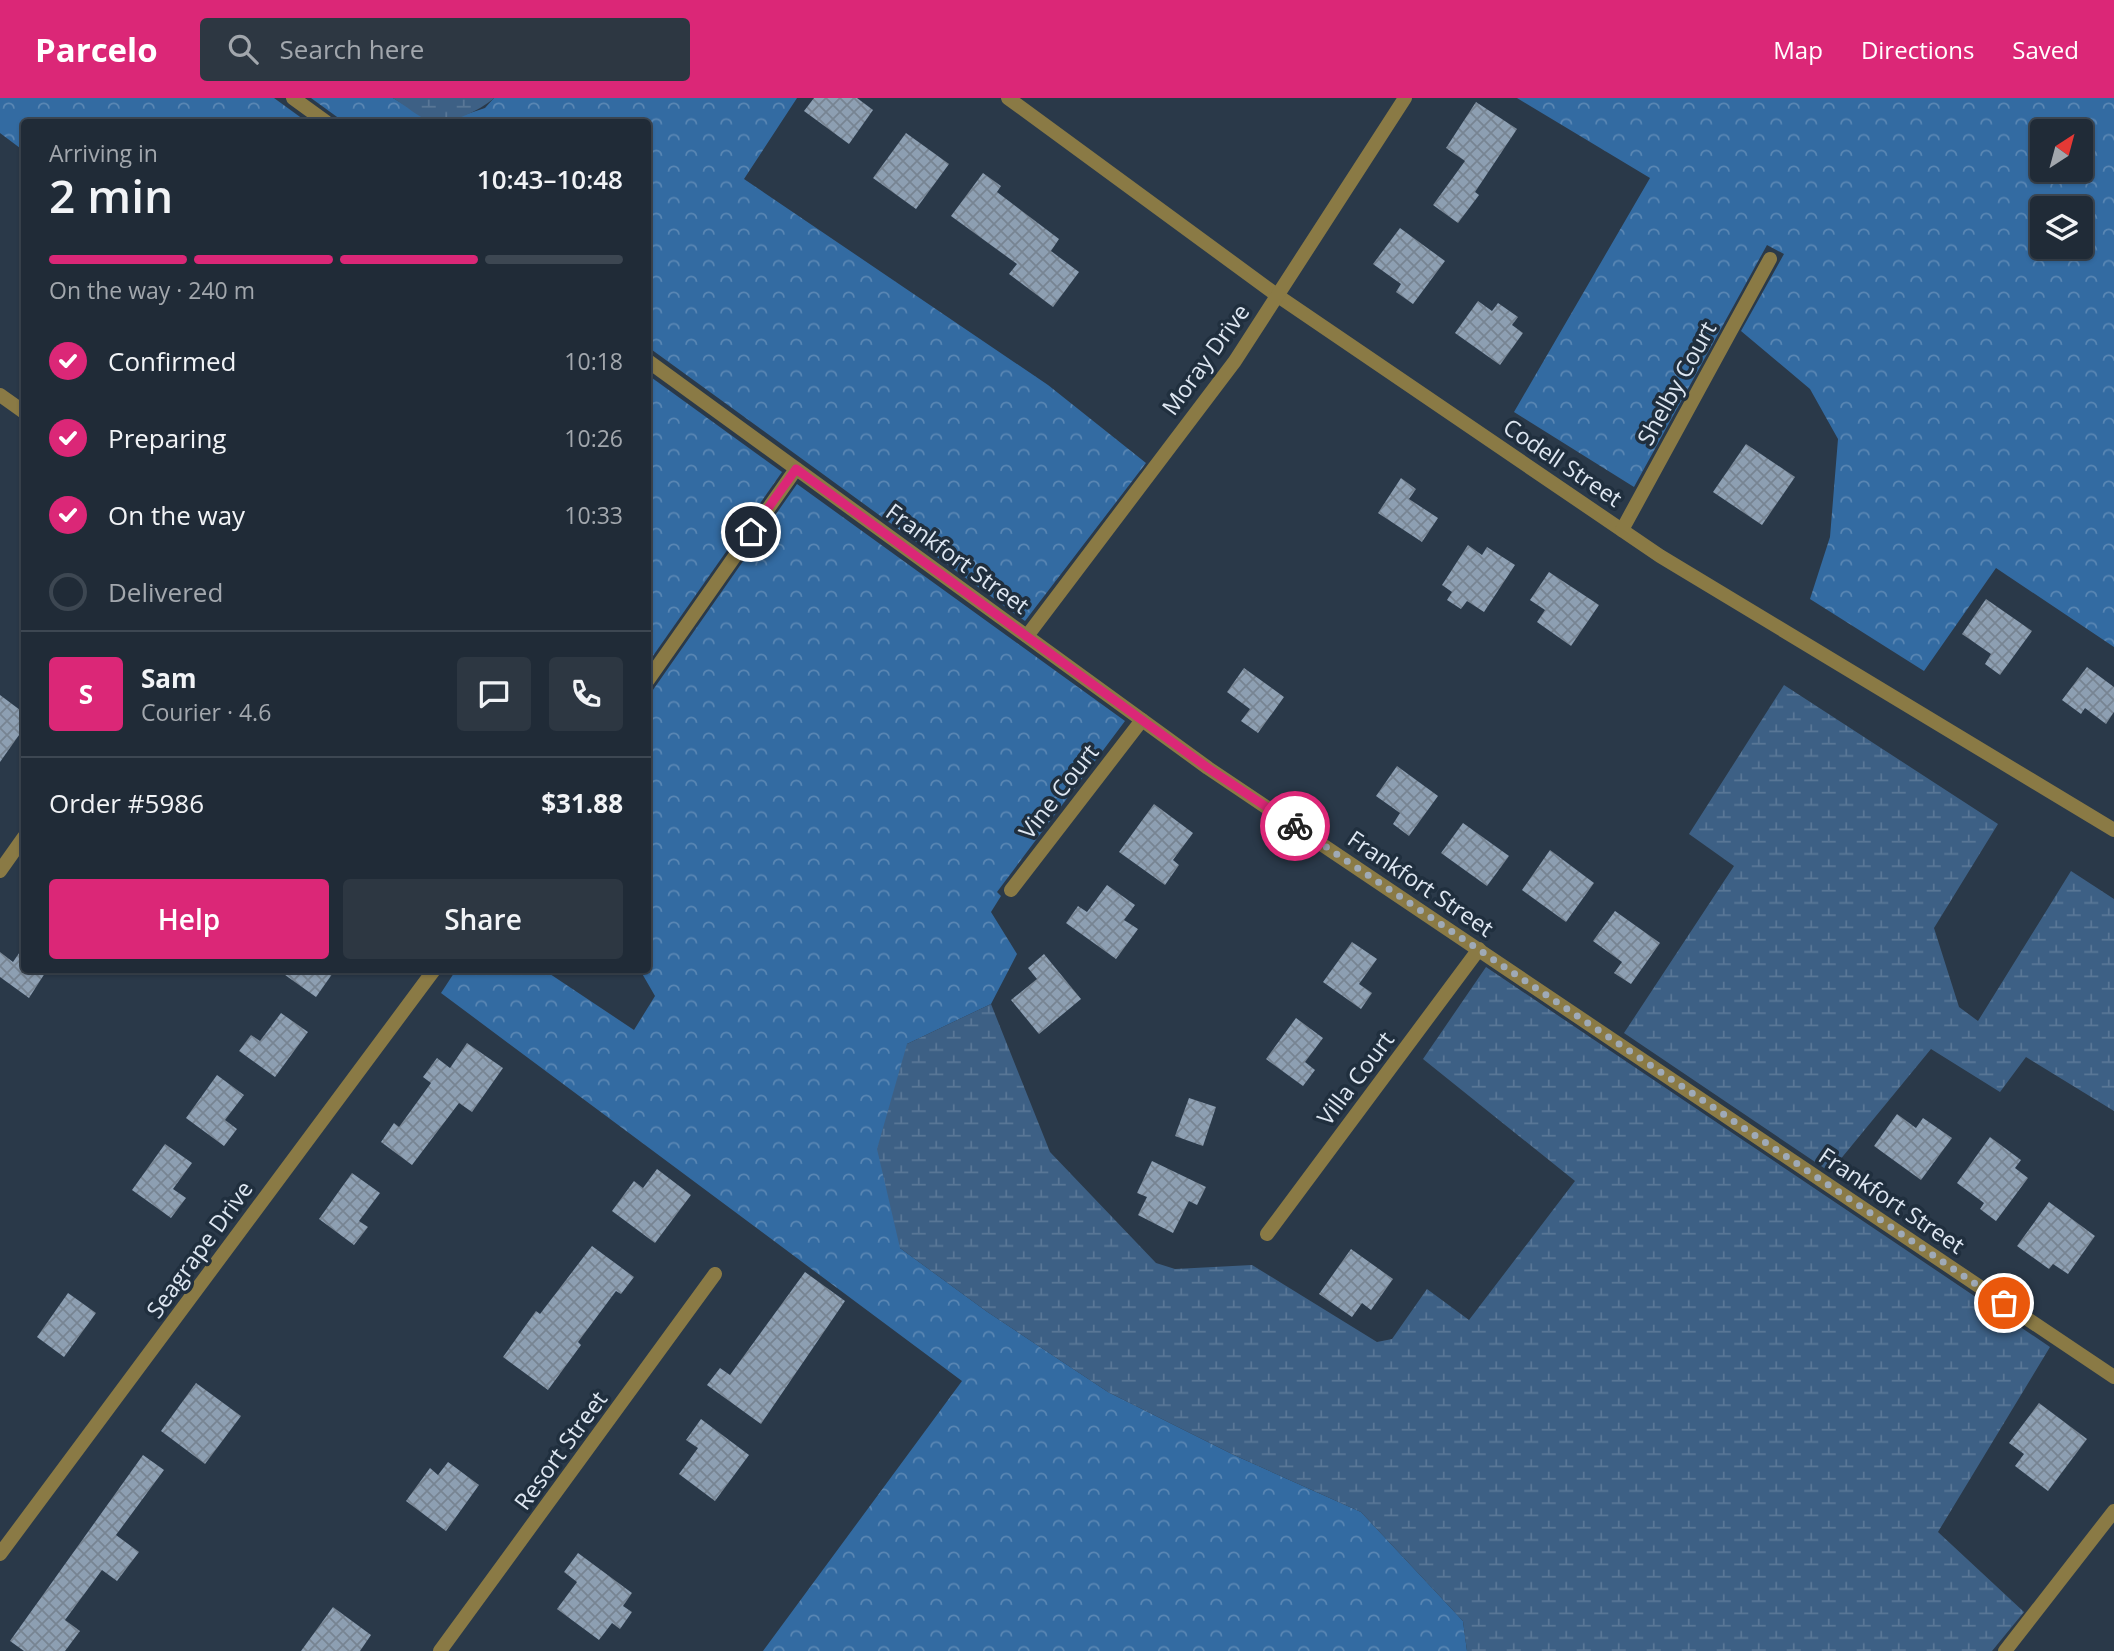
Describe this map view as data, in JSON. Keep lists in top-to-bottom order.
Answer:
{
  "streets": {
    "street": [
      "Moray Drive",
      "Shelby Court",
      "Codell Street",
      "Frankfort Street",
      "Vine Court",
      "Villa Court",
      "Seagrape Drive",
      "Resort Street"
    ]
  },
  "crossings": [
    ["Moray Drive", "Codell Street"],
    ["Moray Drive", "Frankfort Street"],
    ["Shelby Court", "Codell Street"],
    ["Frankfort Street", "Vine Court"],
    ["Frankfort Street", "Villa Court"]
  ],
  "north": "top right",
  "page": {
    "header": "Parcelo",
    "search": "Search here",
    "nav": ["Map", "Directions", "Saved"],
    "heading": ["2 min", "Arriving in", "10:43–10:48"],
    "panel": [
      "Sam",
      "Courier · 4.6",
      "Order #5986",
      "$31.88"
    ],
    "bar": "On the way · 240 m",
    "list": [
      ["Confirmed", "10:18"],
      ["Preparing", "10:26"],
      ["On the way", "10:33"],
      "Delivered"
    ],
    "round": "S",
    "buttons": ["Help", "Share"]
  }
}
